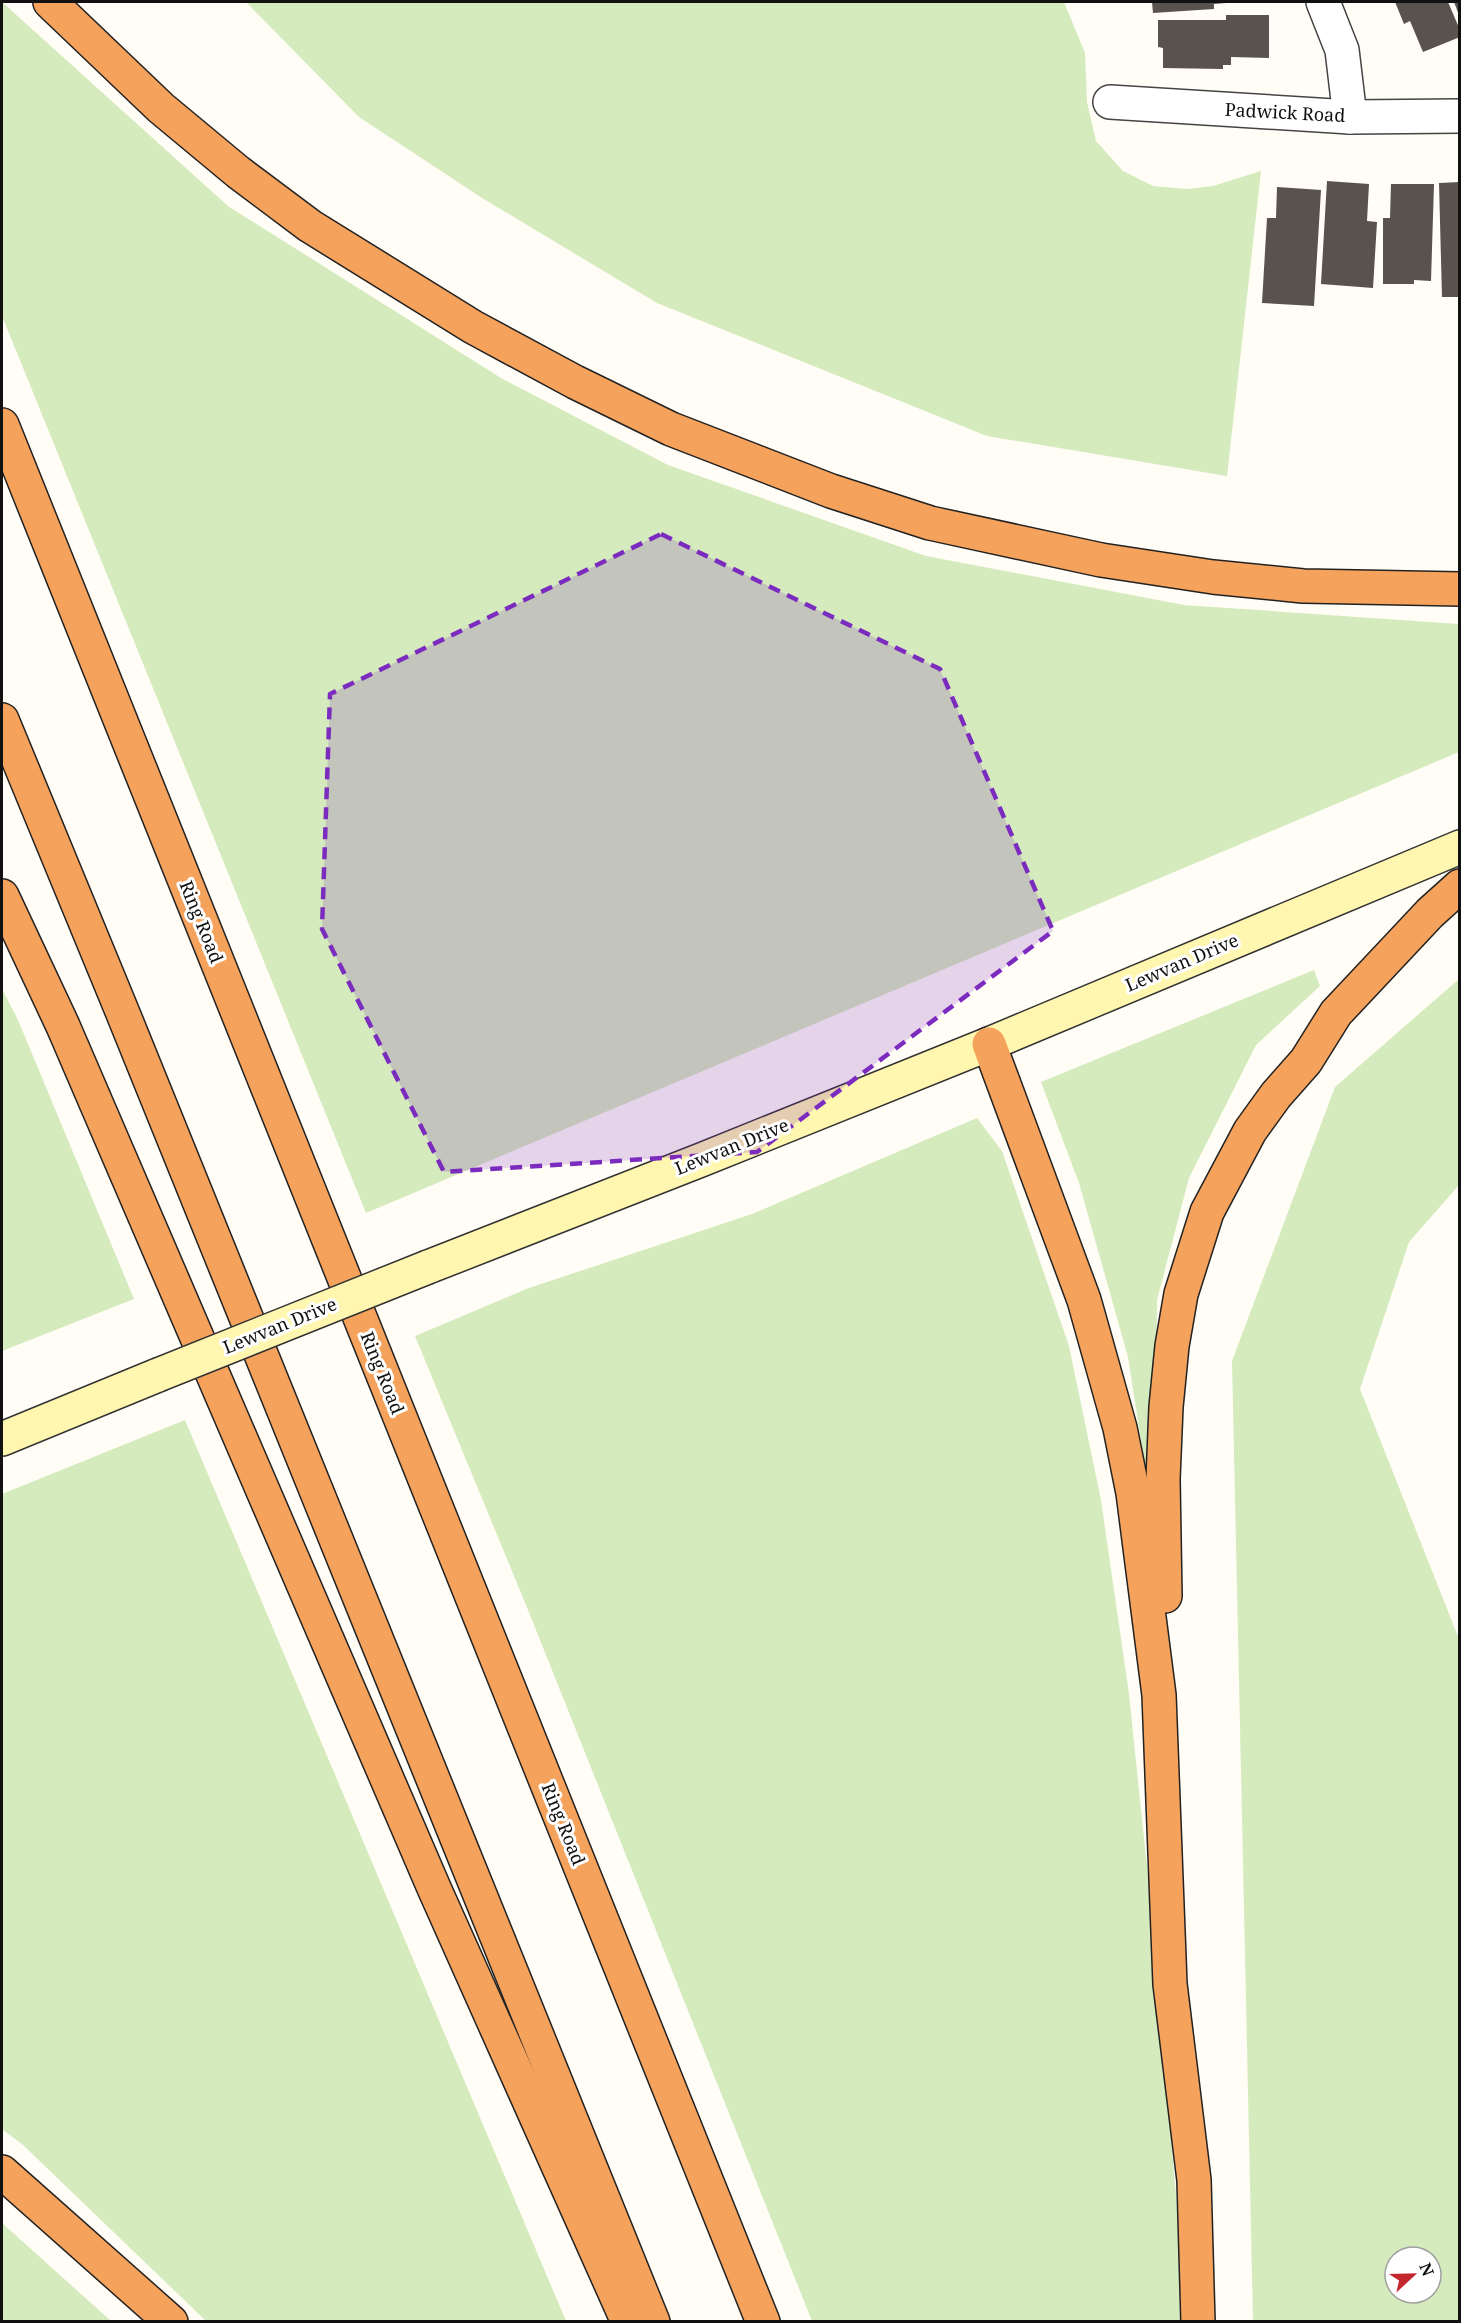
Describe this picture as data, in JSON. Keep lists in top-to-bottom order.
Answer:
{
  "streets": {
    "highway": ["Ring Road"],
    "main road": ["Lewvan Drive"],
    "street": ["Padwick Road"]
  },
  "north": "right"
}
